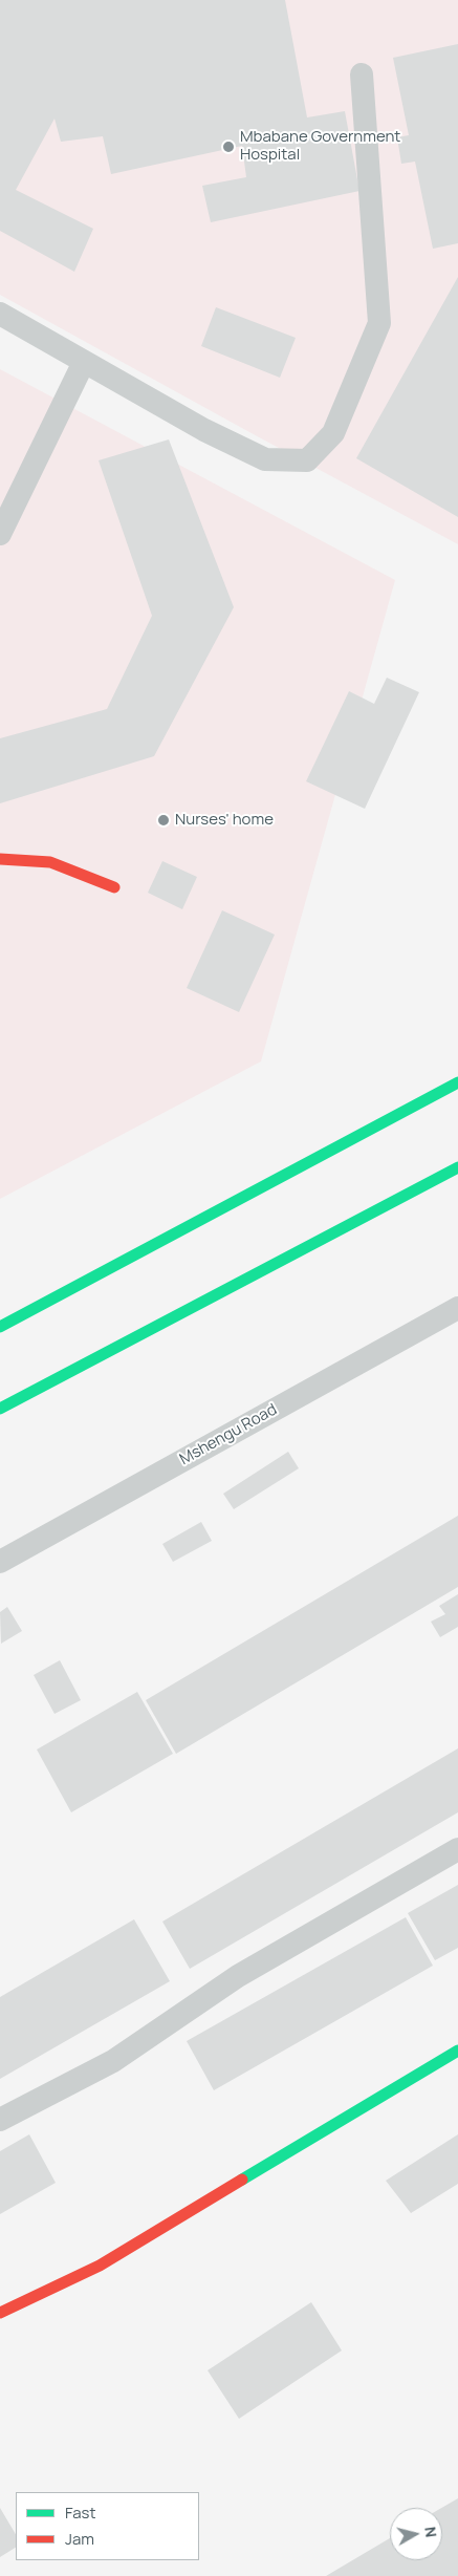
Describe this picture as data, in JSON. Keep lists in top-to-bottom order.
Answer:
{
  "streets": {
    "lane": ["Mshengu Road"]
  },
  "places": ["Mbabane Government Hospital", "Nurses' home"],
  "legend": ["Fast", "Jam"],
  "north": "right"
}
